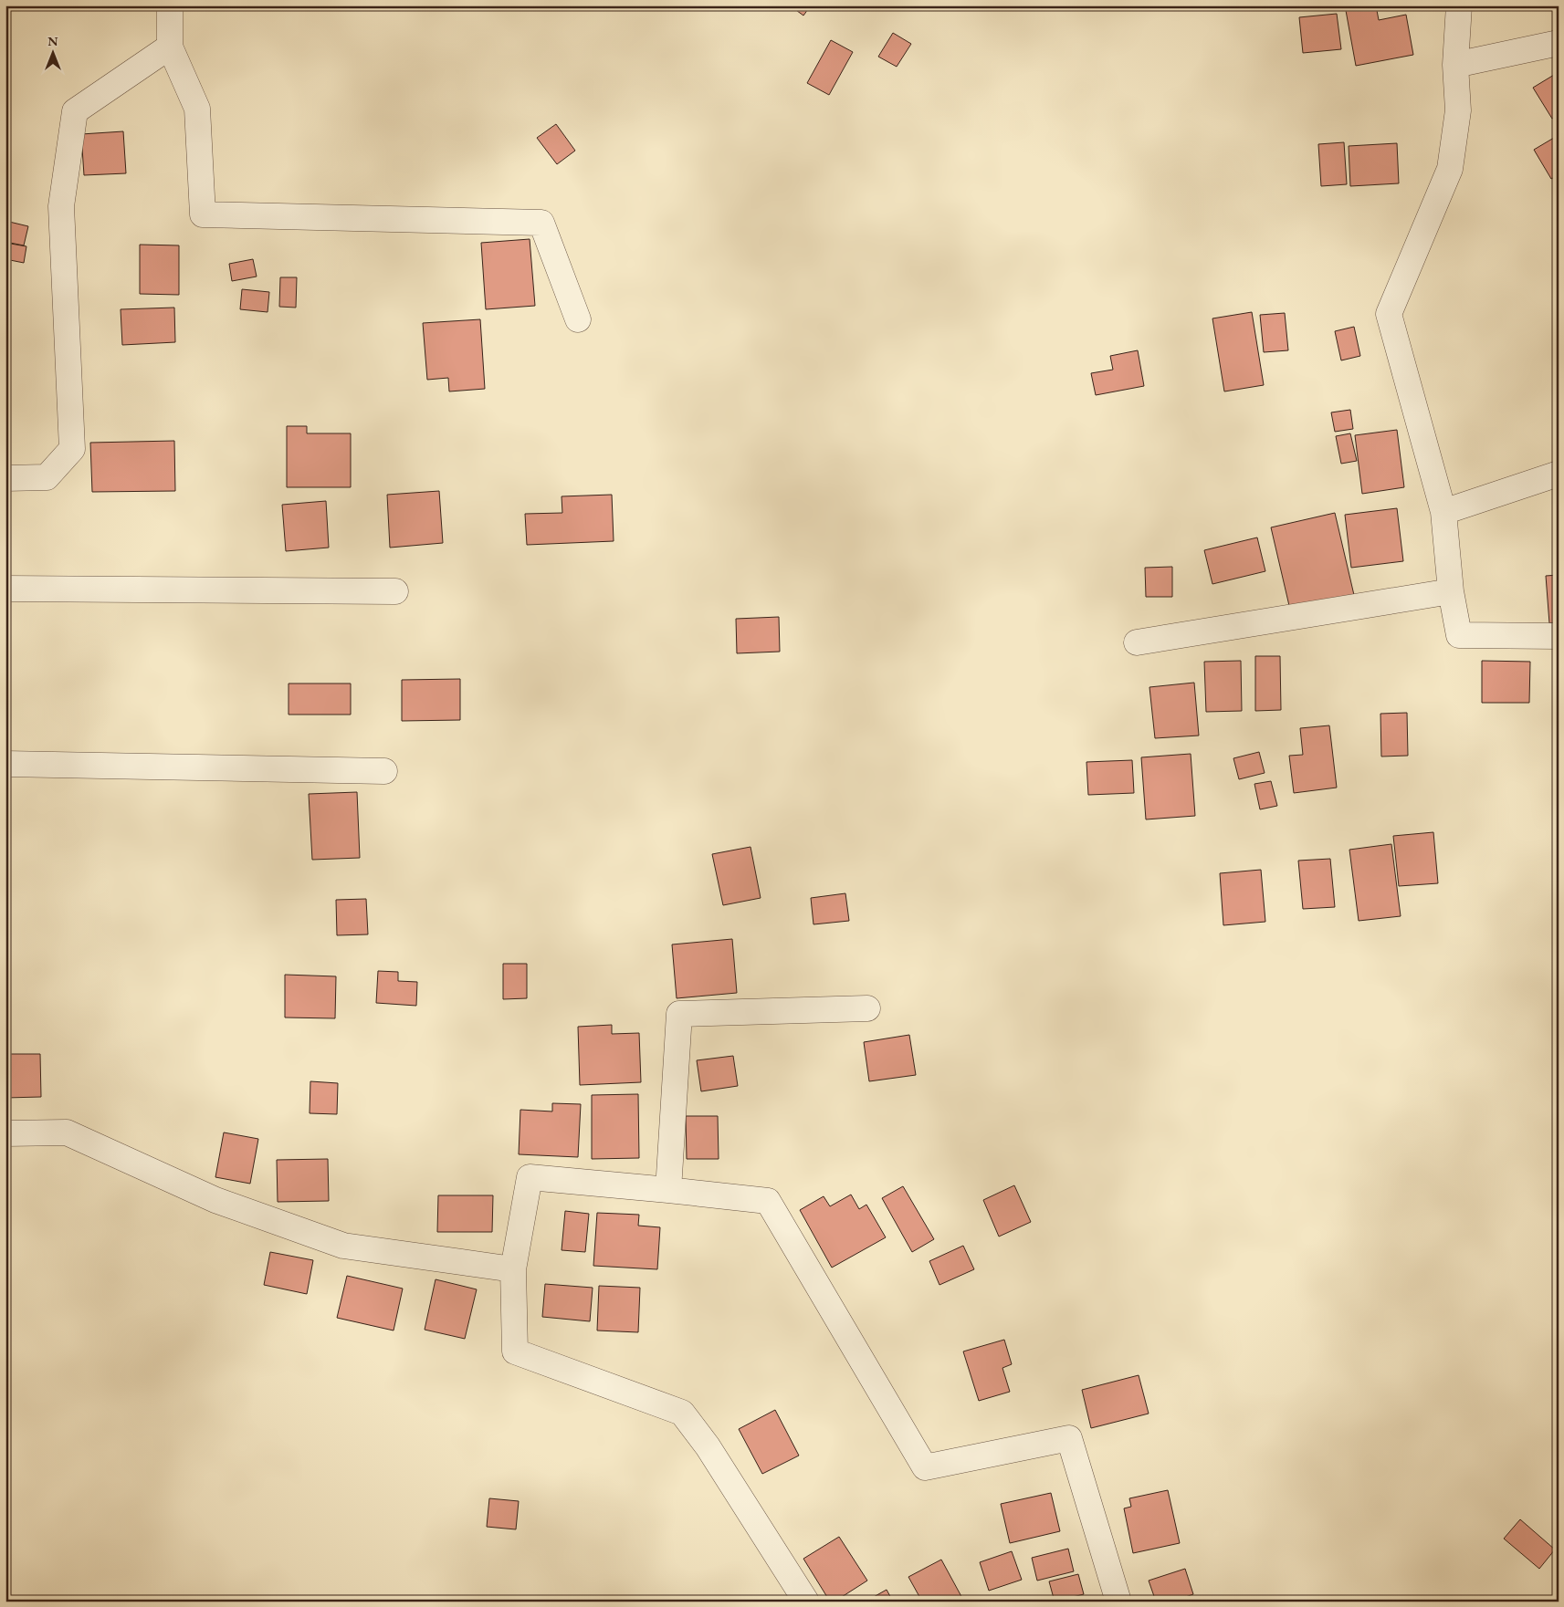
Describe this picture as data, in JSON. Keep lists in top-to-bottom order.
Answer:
{
  "north": "top"
}
